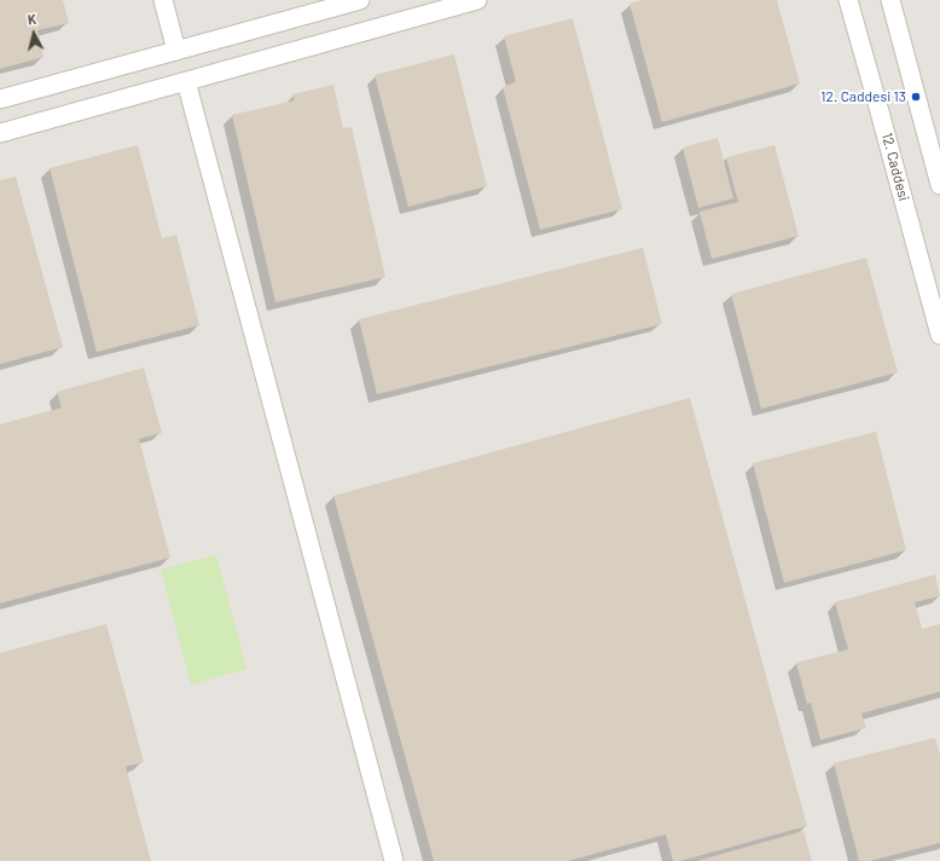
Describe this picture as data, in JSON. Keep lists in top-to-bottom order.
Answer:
{
  "streets": {
    "street": ["12. Caddesi"]
  },
  "places": ["12. Caddesi 13"],
  "north": "top"
}
